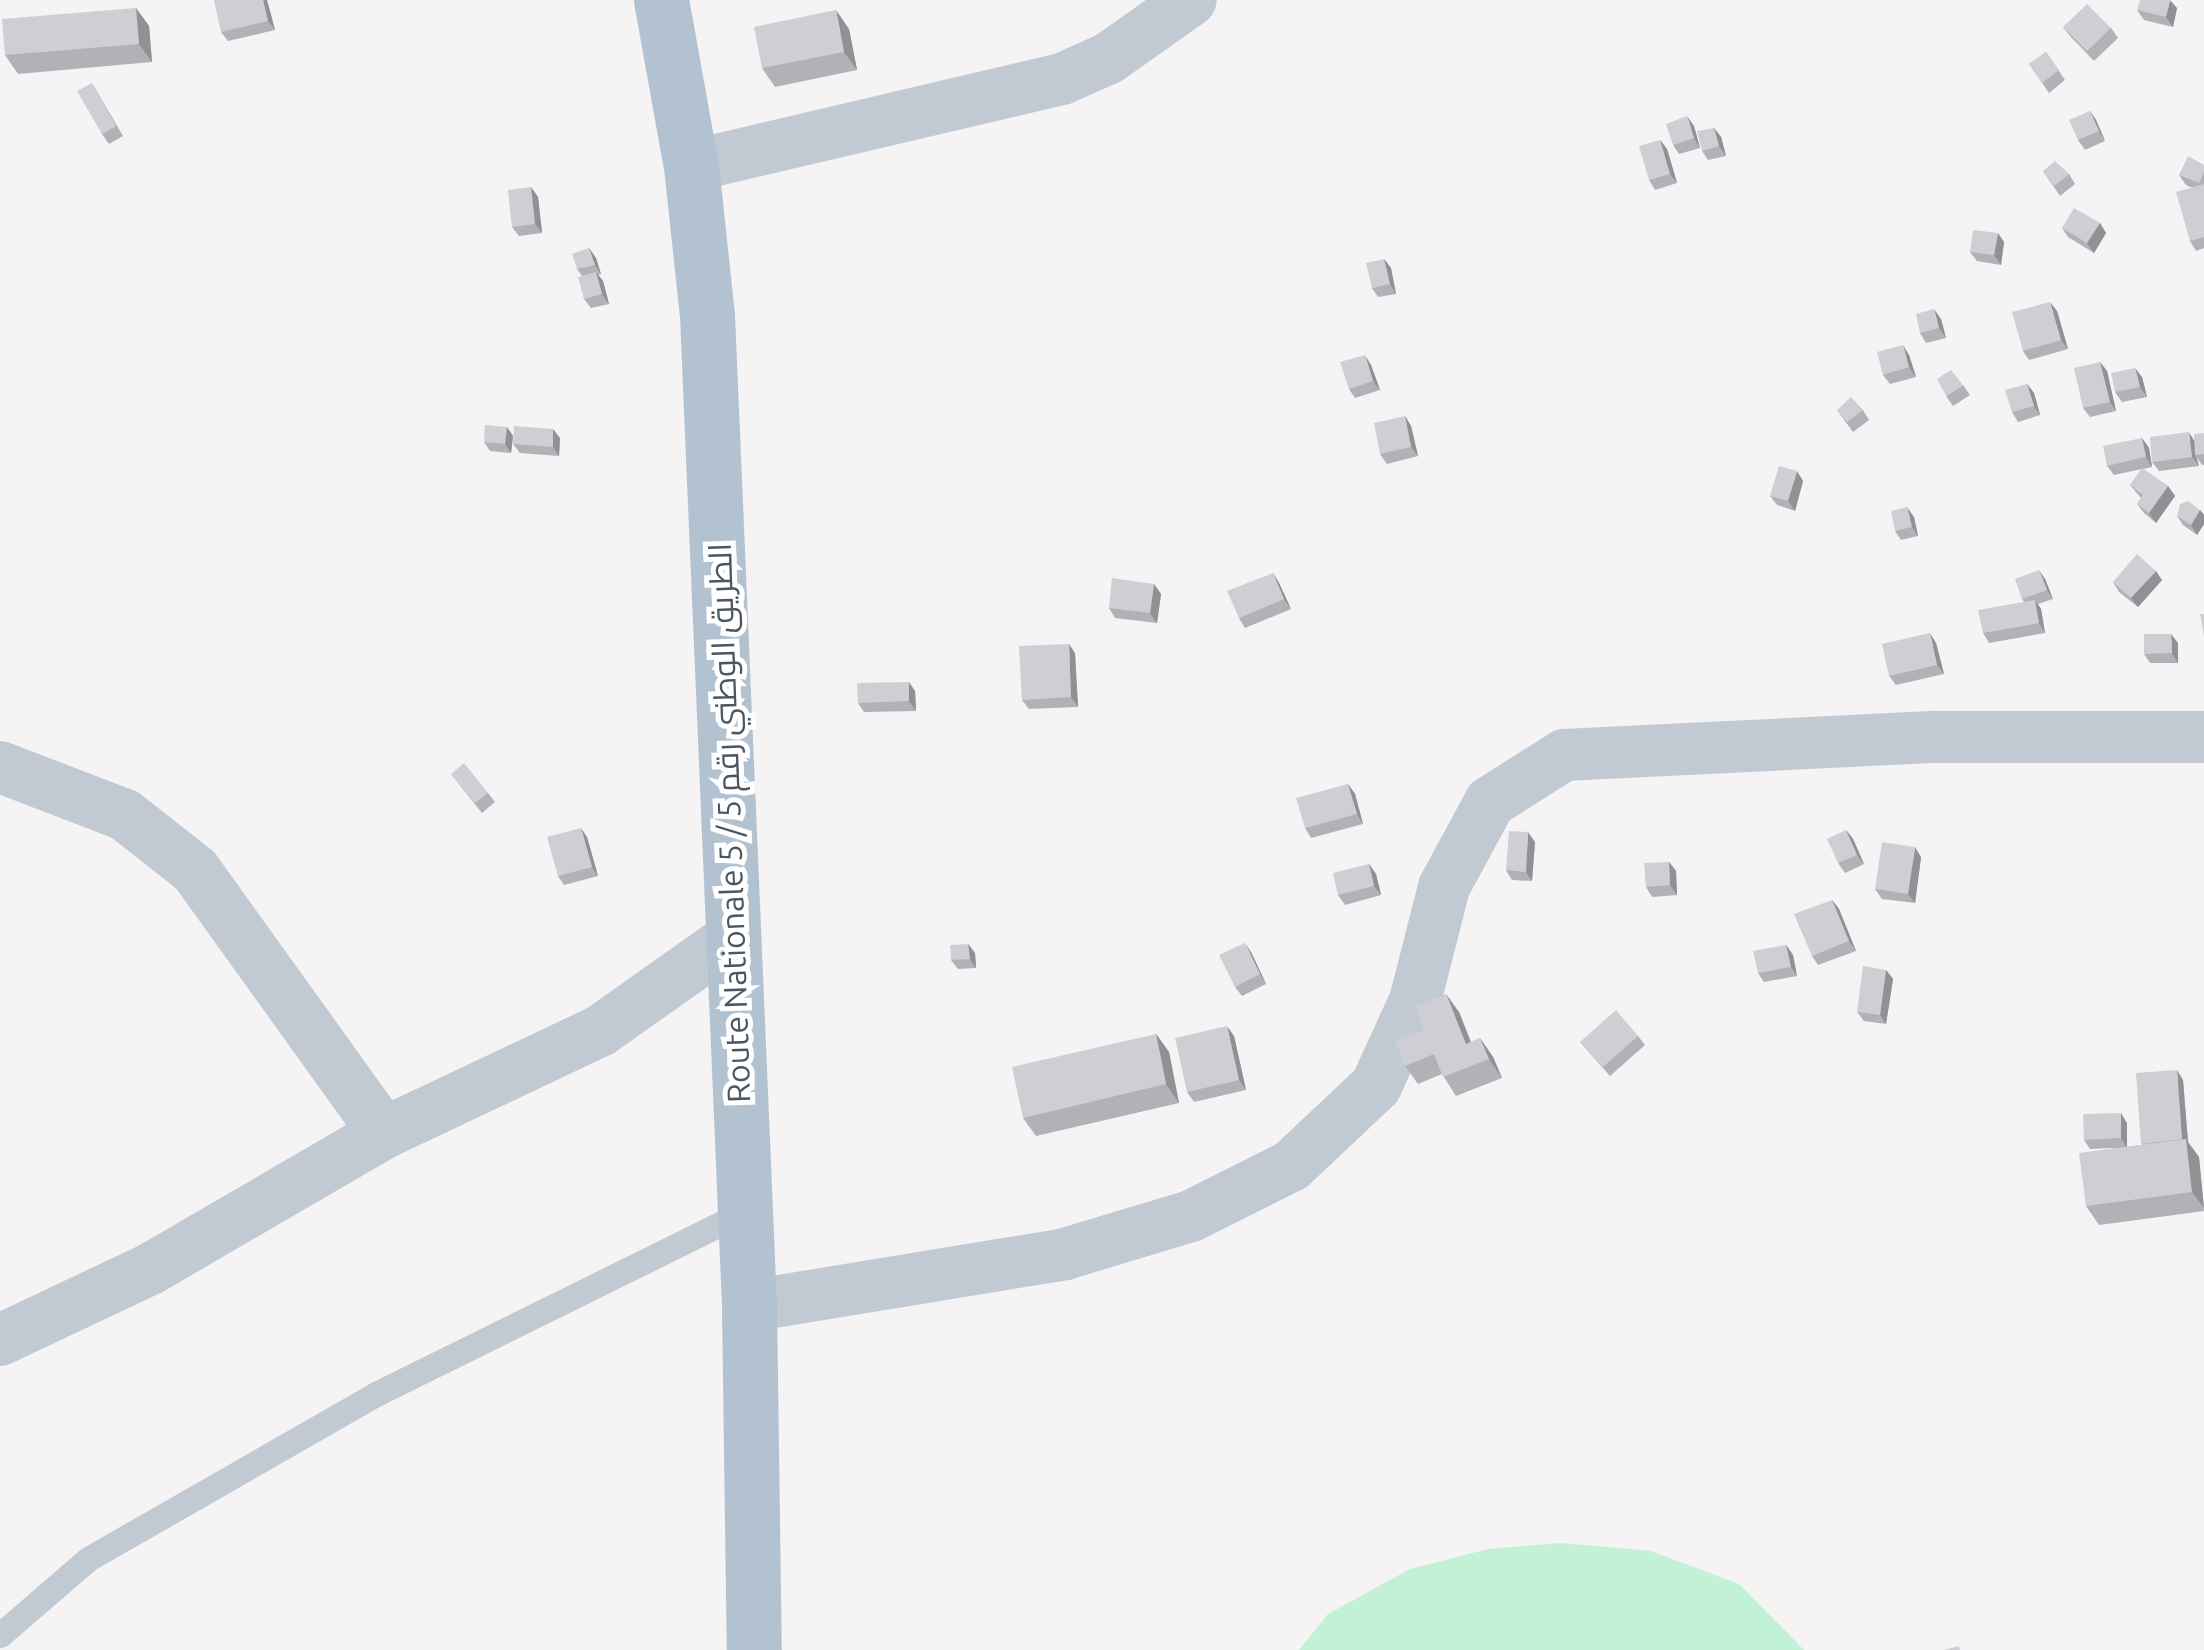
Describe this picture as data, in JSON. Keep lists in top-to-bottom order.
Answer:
{
  "streets": {
    "main road": ["Route Nationale 5 / الطريق الوطني رقم 5"]
  }
}
